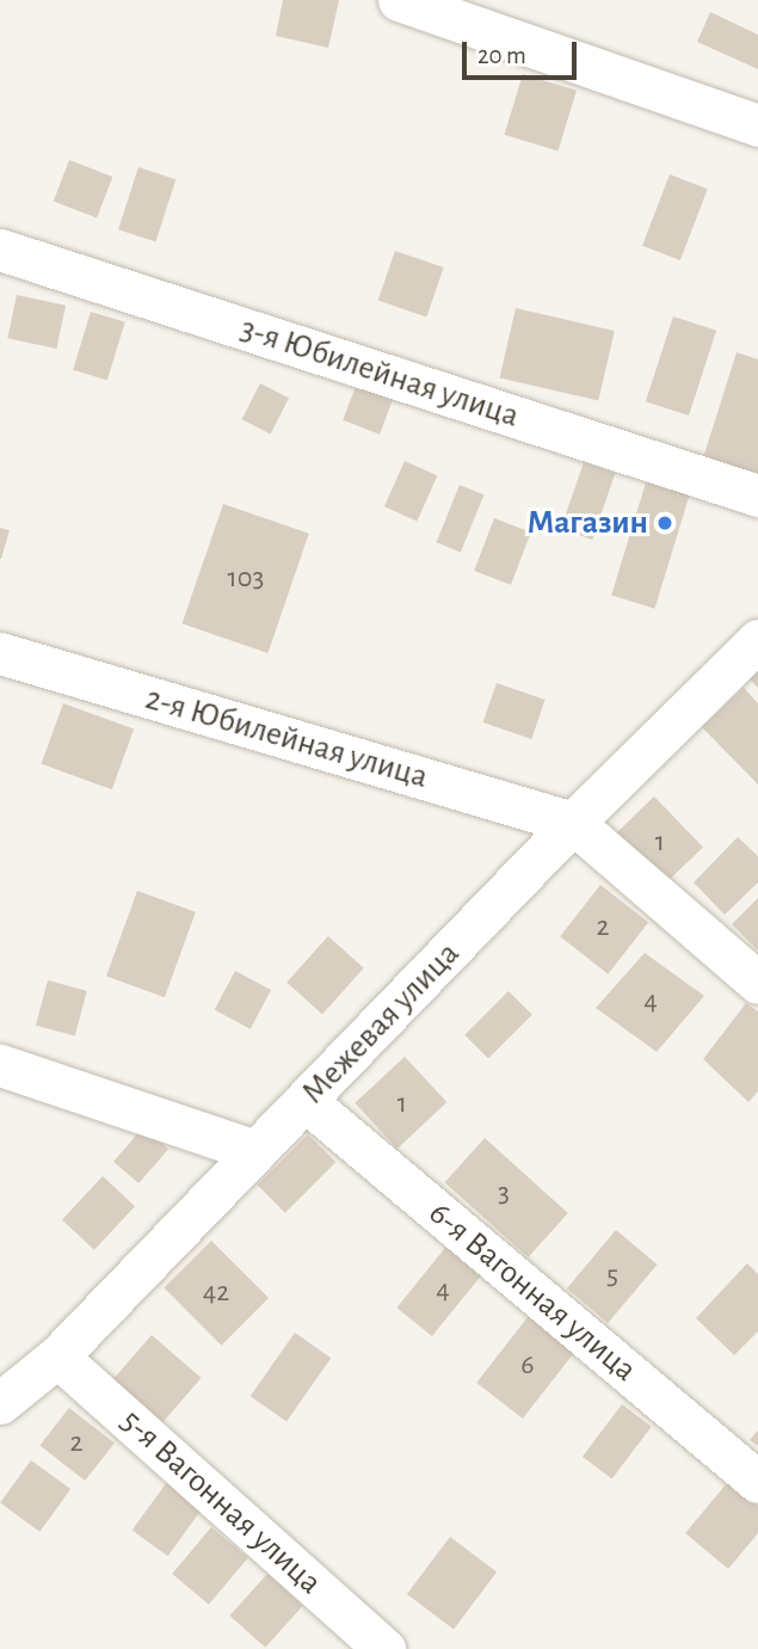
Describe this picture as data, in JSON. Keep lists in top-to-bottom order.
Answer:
{
  "streets": {
    "street": [
      "3-я Юбилейная улица",
      "2-я Юбилейная улица",
      "Межевая улица",
      "6-я Вагонная улица",
      "5-я Вагонная улица"
    ]
  },
  "crossings": [
    ["2-я Юбилейная улица", "Межевая улица"],
    ["Межевая улица", "6-я Вагонная улица"],
    ["Межевая улица", "5-я Вагонная улица"]
  ],
  "places": ["Магазин"],
  "house_numbers": [
    "103",
    "1",
    "2",
    "4",
    "1",
    "3",
    "5",
    "4",
    "42",
    "6",
    "2"
  ],
  "scale_bar": "20 m"
}
